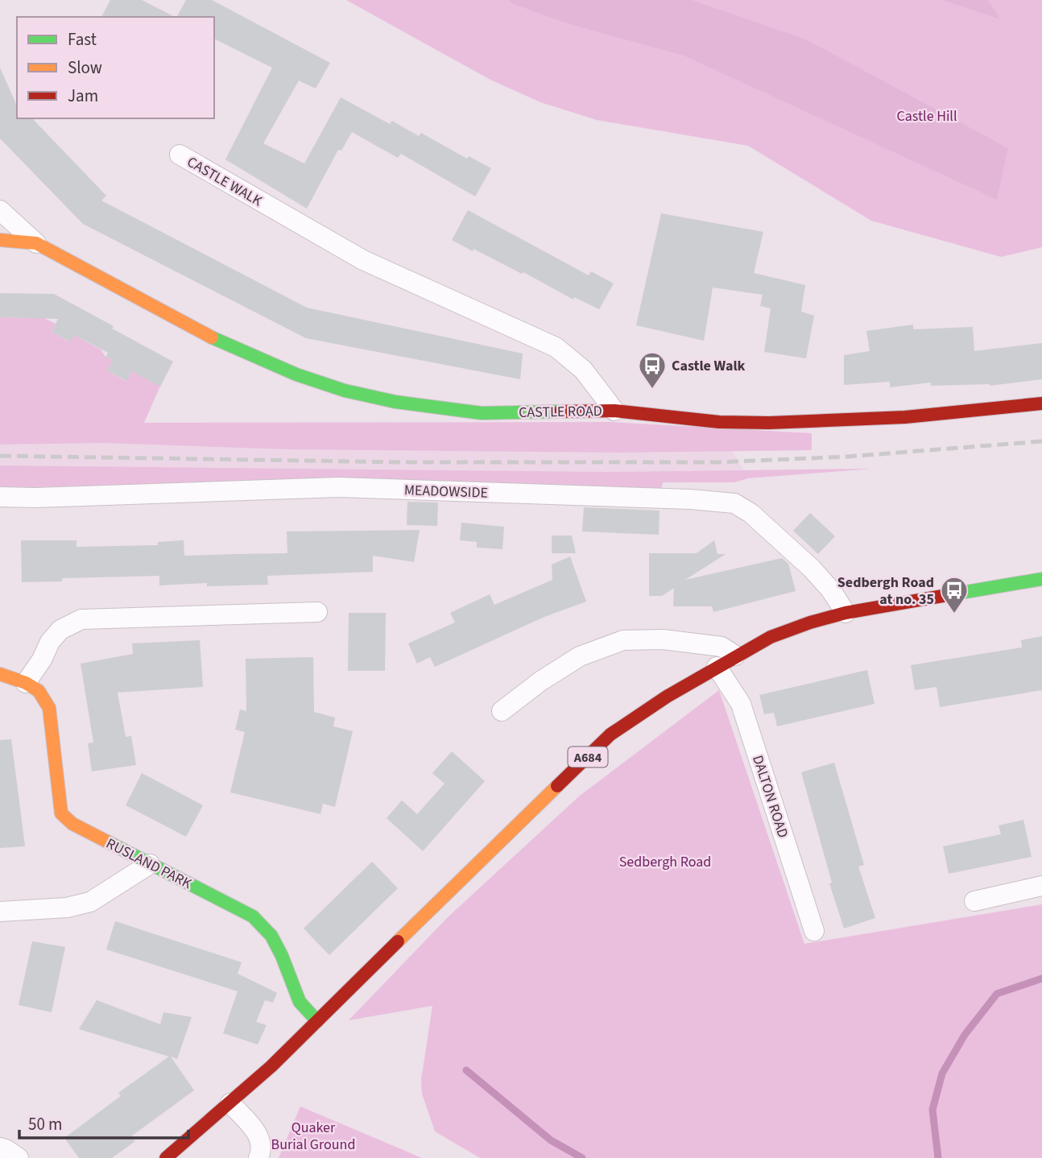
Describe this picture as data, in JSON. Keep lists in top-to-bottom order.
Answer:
{
  "streets": {
    "main road": ["CASTLE ROAD", "A684", "RUSLAND PARK"],
    "street": ["CASTLE WALK", "MEADOWSIDE", "DALTON ROAD"]
  },
  "crossings": [
    ["CASTLE WALK", "CASTLE ROAD"],
    ["MEADOWSIDE", "A684"],
    ["A684", "DALTON ROAD"],
    ["A684", "RUSLAND PARK"]
  ],
  "parks": ["Castle Hill", "Sedbergh Road", "Quaker Burial Ground"],
  "places": {
    "bus stop": ["Castle Walk", "Sedbergh Road at no. 35"]
  },
  "legend": ["Fast", "Slow", "Jam"],
  "scale_bar": "50 m"
}
